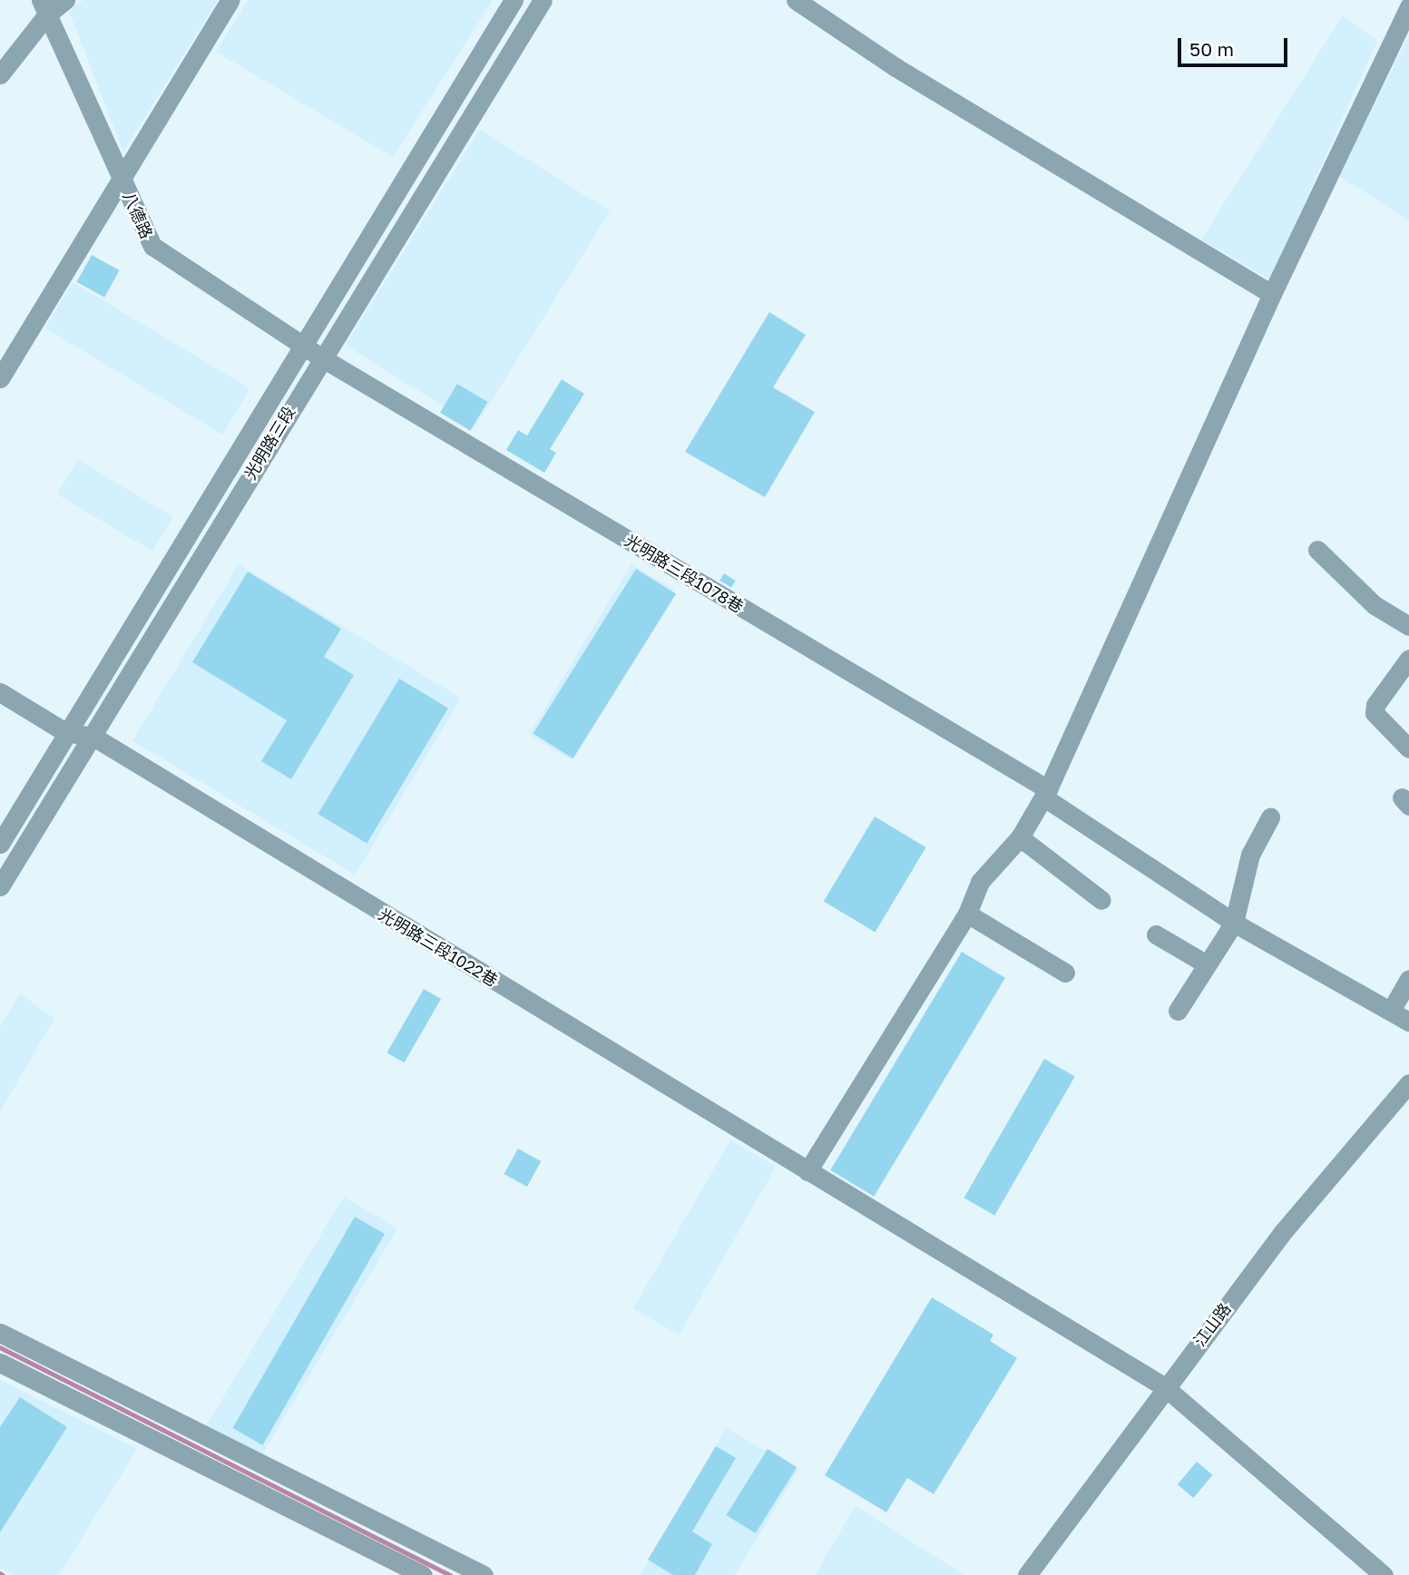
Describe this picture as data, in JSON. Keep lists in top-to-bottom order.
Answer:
{
  "streets": {
    "street": [
      "八德路",
      "光明路三段",
      "光明路三段1078巷",
      "光明路三段1022巷",
      "江山路"
    ]
  },
  "crossings": [
    ["八德路", "光明路三段"],
    ["八德路", "光明路三段1078巷"],
    ["光明路三段", "光明路三段1078巷"],
    ["光明路三段", "光明路三段1022巷"],
    ["光明路三段1022巷", "江山路"]
  ],
  "scale_bar": "50 m"
}
